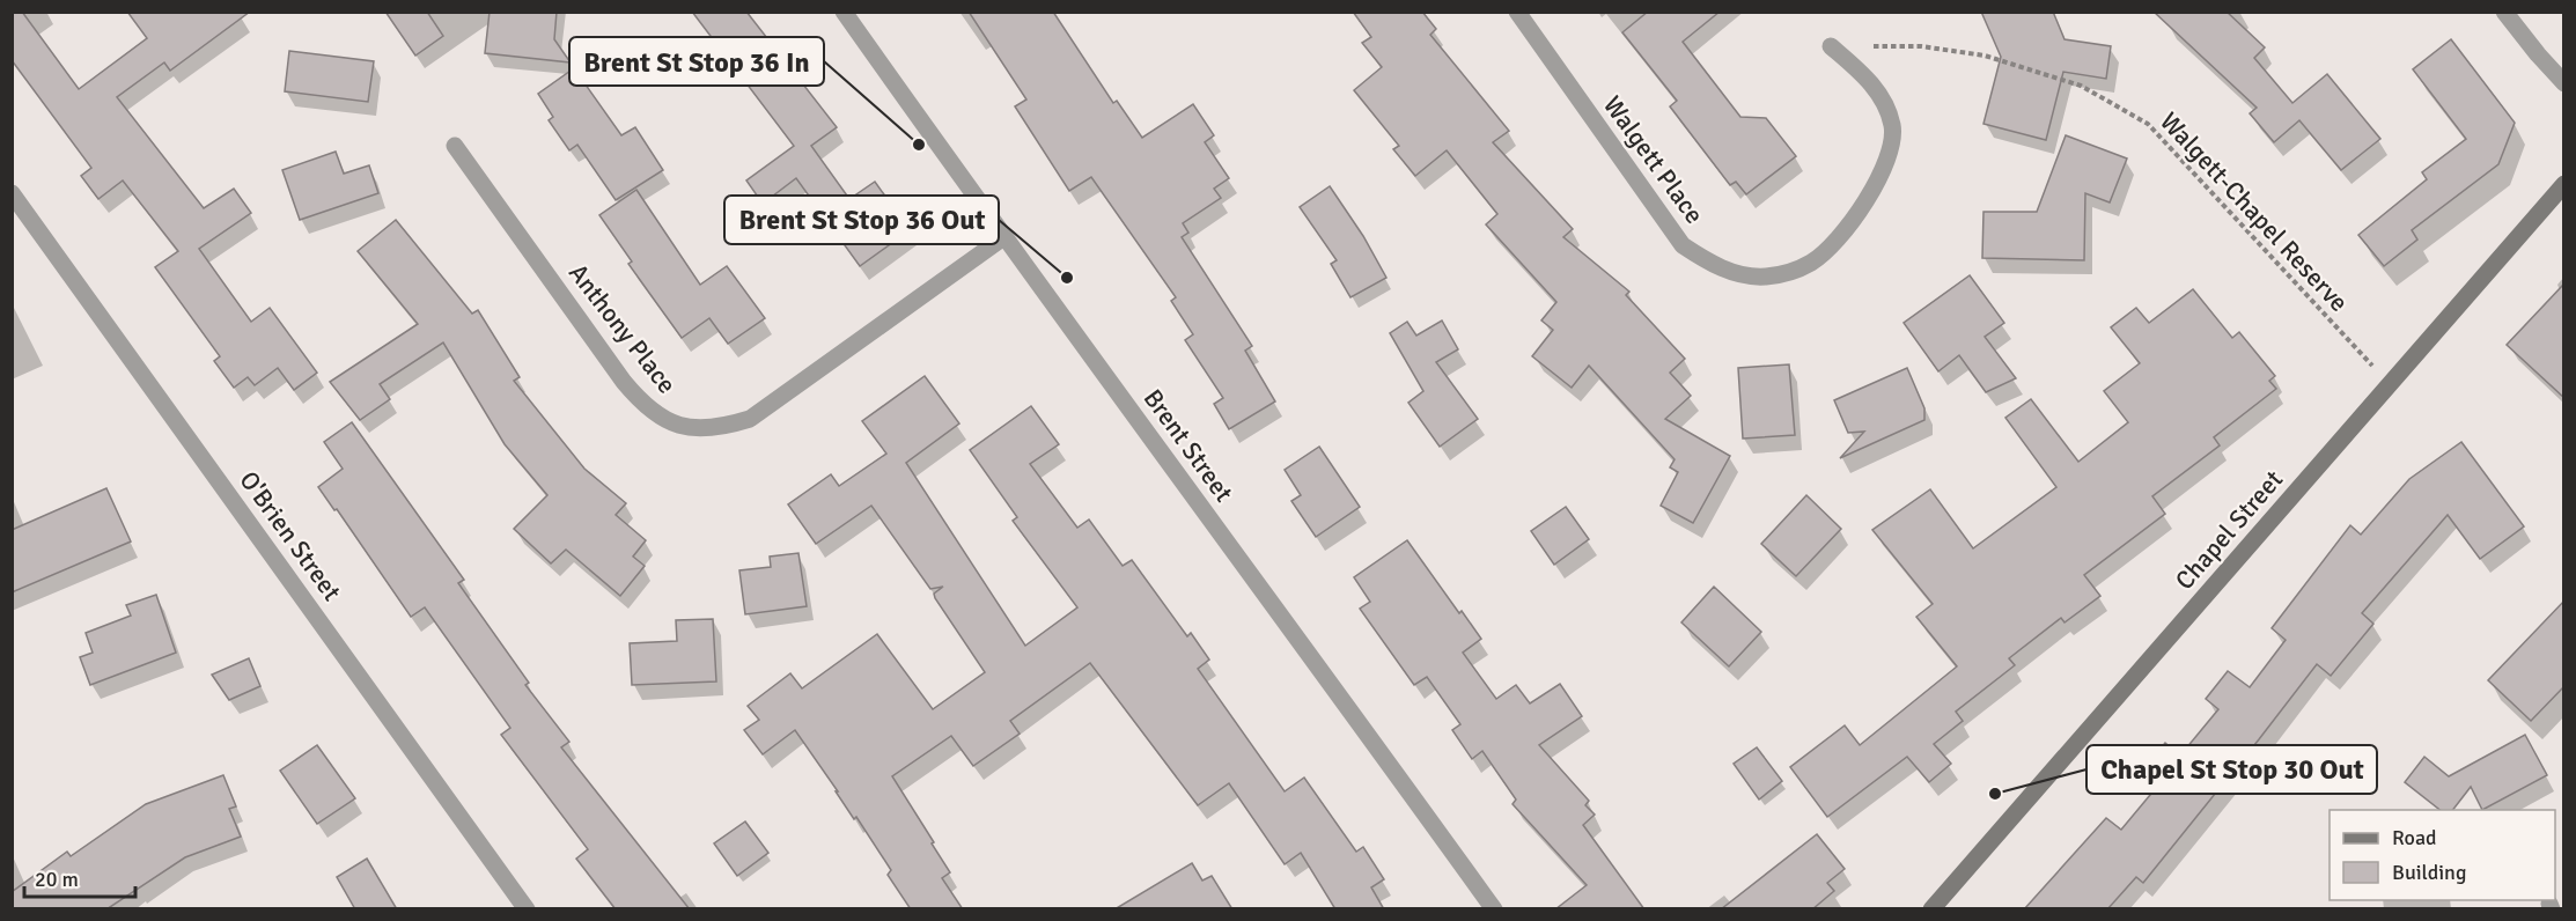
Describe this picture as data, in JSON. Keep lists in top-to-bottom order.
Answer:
{
  "streets": {
    "street": [
      "Walgett Place",
      "Anthony Place",
      "Brent Street",
      "Chapel Street",
      "O'Brien Street"
    ],
    "path": ["Walgett-Chapel Reserve"]
  },
  "crossings": [
    ["Walgett Place", "Walgett-Chapel Reserve"],
    ["Walgett-Chapel Reserve", "Chapel Street"],
    ["Anthony Place", "Brent Street"]
  ],
  "places": ["Brent St Stop 36 In", "Brent St Stop 36 Out", "Chapel St Stop 30 Out"],
  "legend": ["Road", "Building"],
  "scale_bar": "20 m"
}
